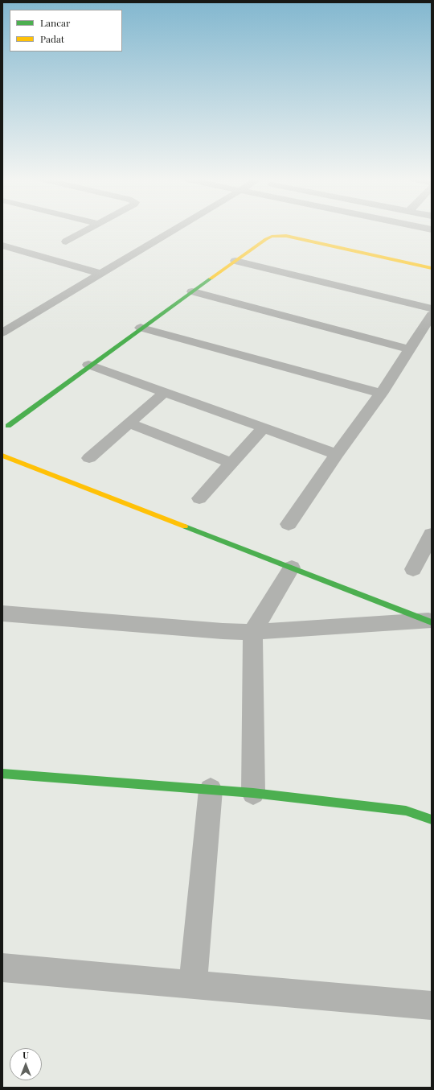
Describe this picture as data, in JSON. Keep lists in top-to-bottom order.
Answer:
{
  "legend": ["Lancar", "Padat"],
  "north": "top"
}
